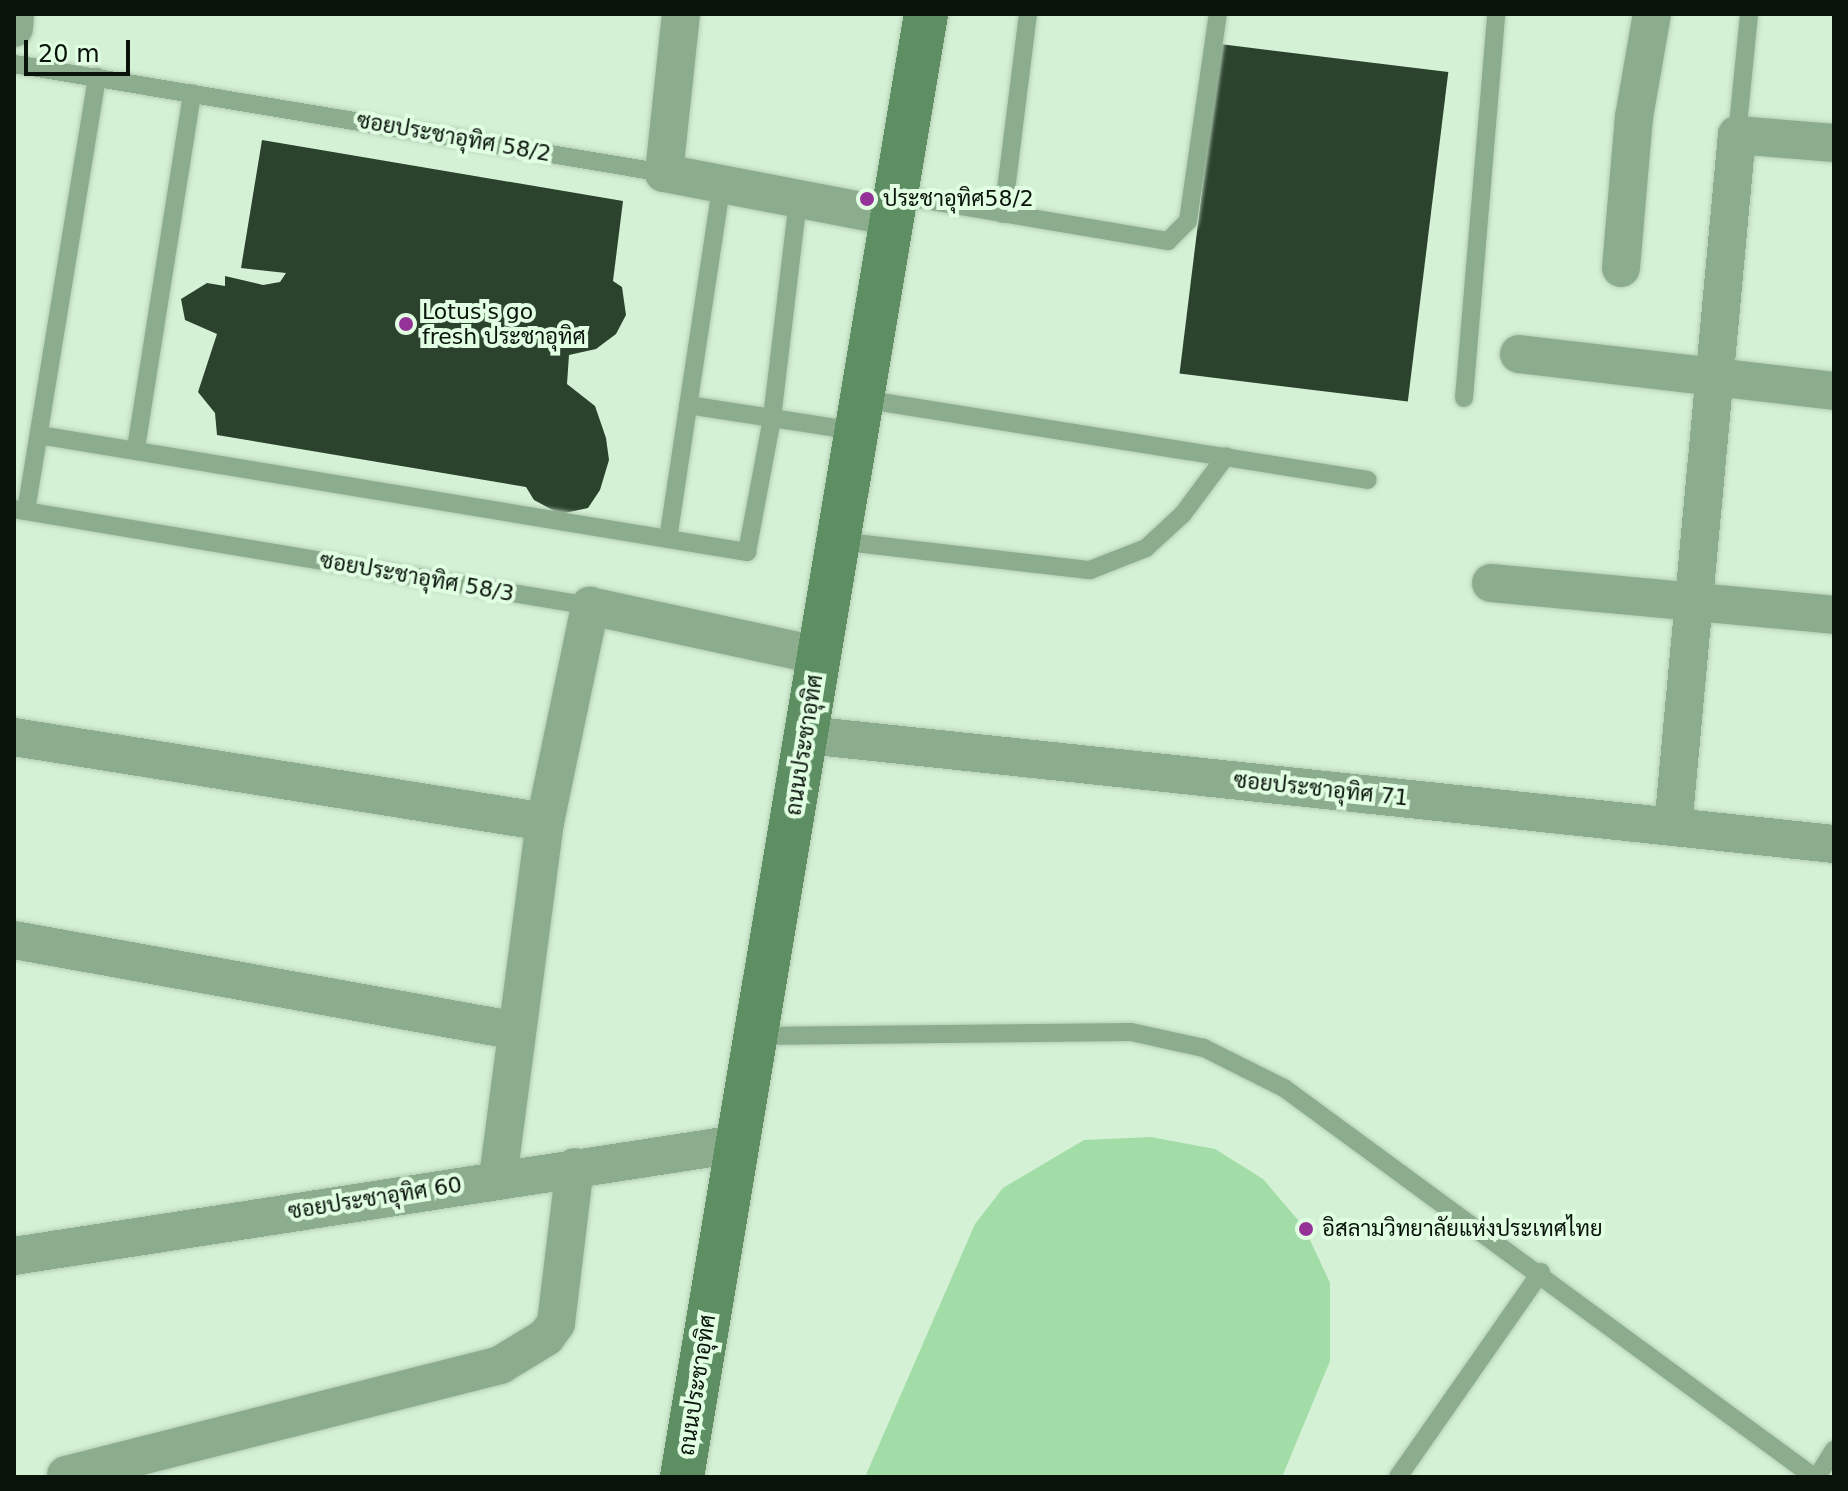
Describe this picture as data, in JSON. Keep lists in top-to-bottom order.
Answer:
{
  "streets": {
    "main road": ["ถนนประชาอุทิศ"],
    "street": [
      "ซอยประชาอุทิศ 58/2",
      "ซอยประชาอุทิศ 58/3",
      "ซอยประชาอุทิศ 71",
      "ซอยประชาอุทิศ 60"
    ]
  },
  "crossings": [
    ["ซอยประชาอุทิศ 58/2", "ถนนประชาอุทิศ"],
    ["ซอยประชาอุทิศ 58/3", "ถนนประชาอุทิศ"],
    ["ถนนประชาอุทิศ", "ซอยประชาอุทิศ 71"],
    ["ถนนประชาอุทิศ", "ซอยประชาอุทิศ 60"]
  ],
  "places": ["ประชาอุทิศ58/2", "Lotus's go fresh ประชาอุทิศ", "อิสลามวิทยาลัยแห่งประเทศไทย"],
  "scale_bar": "20 m"
}
